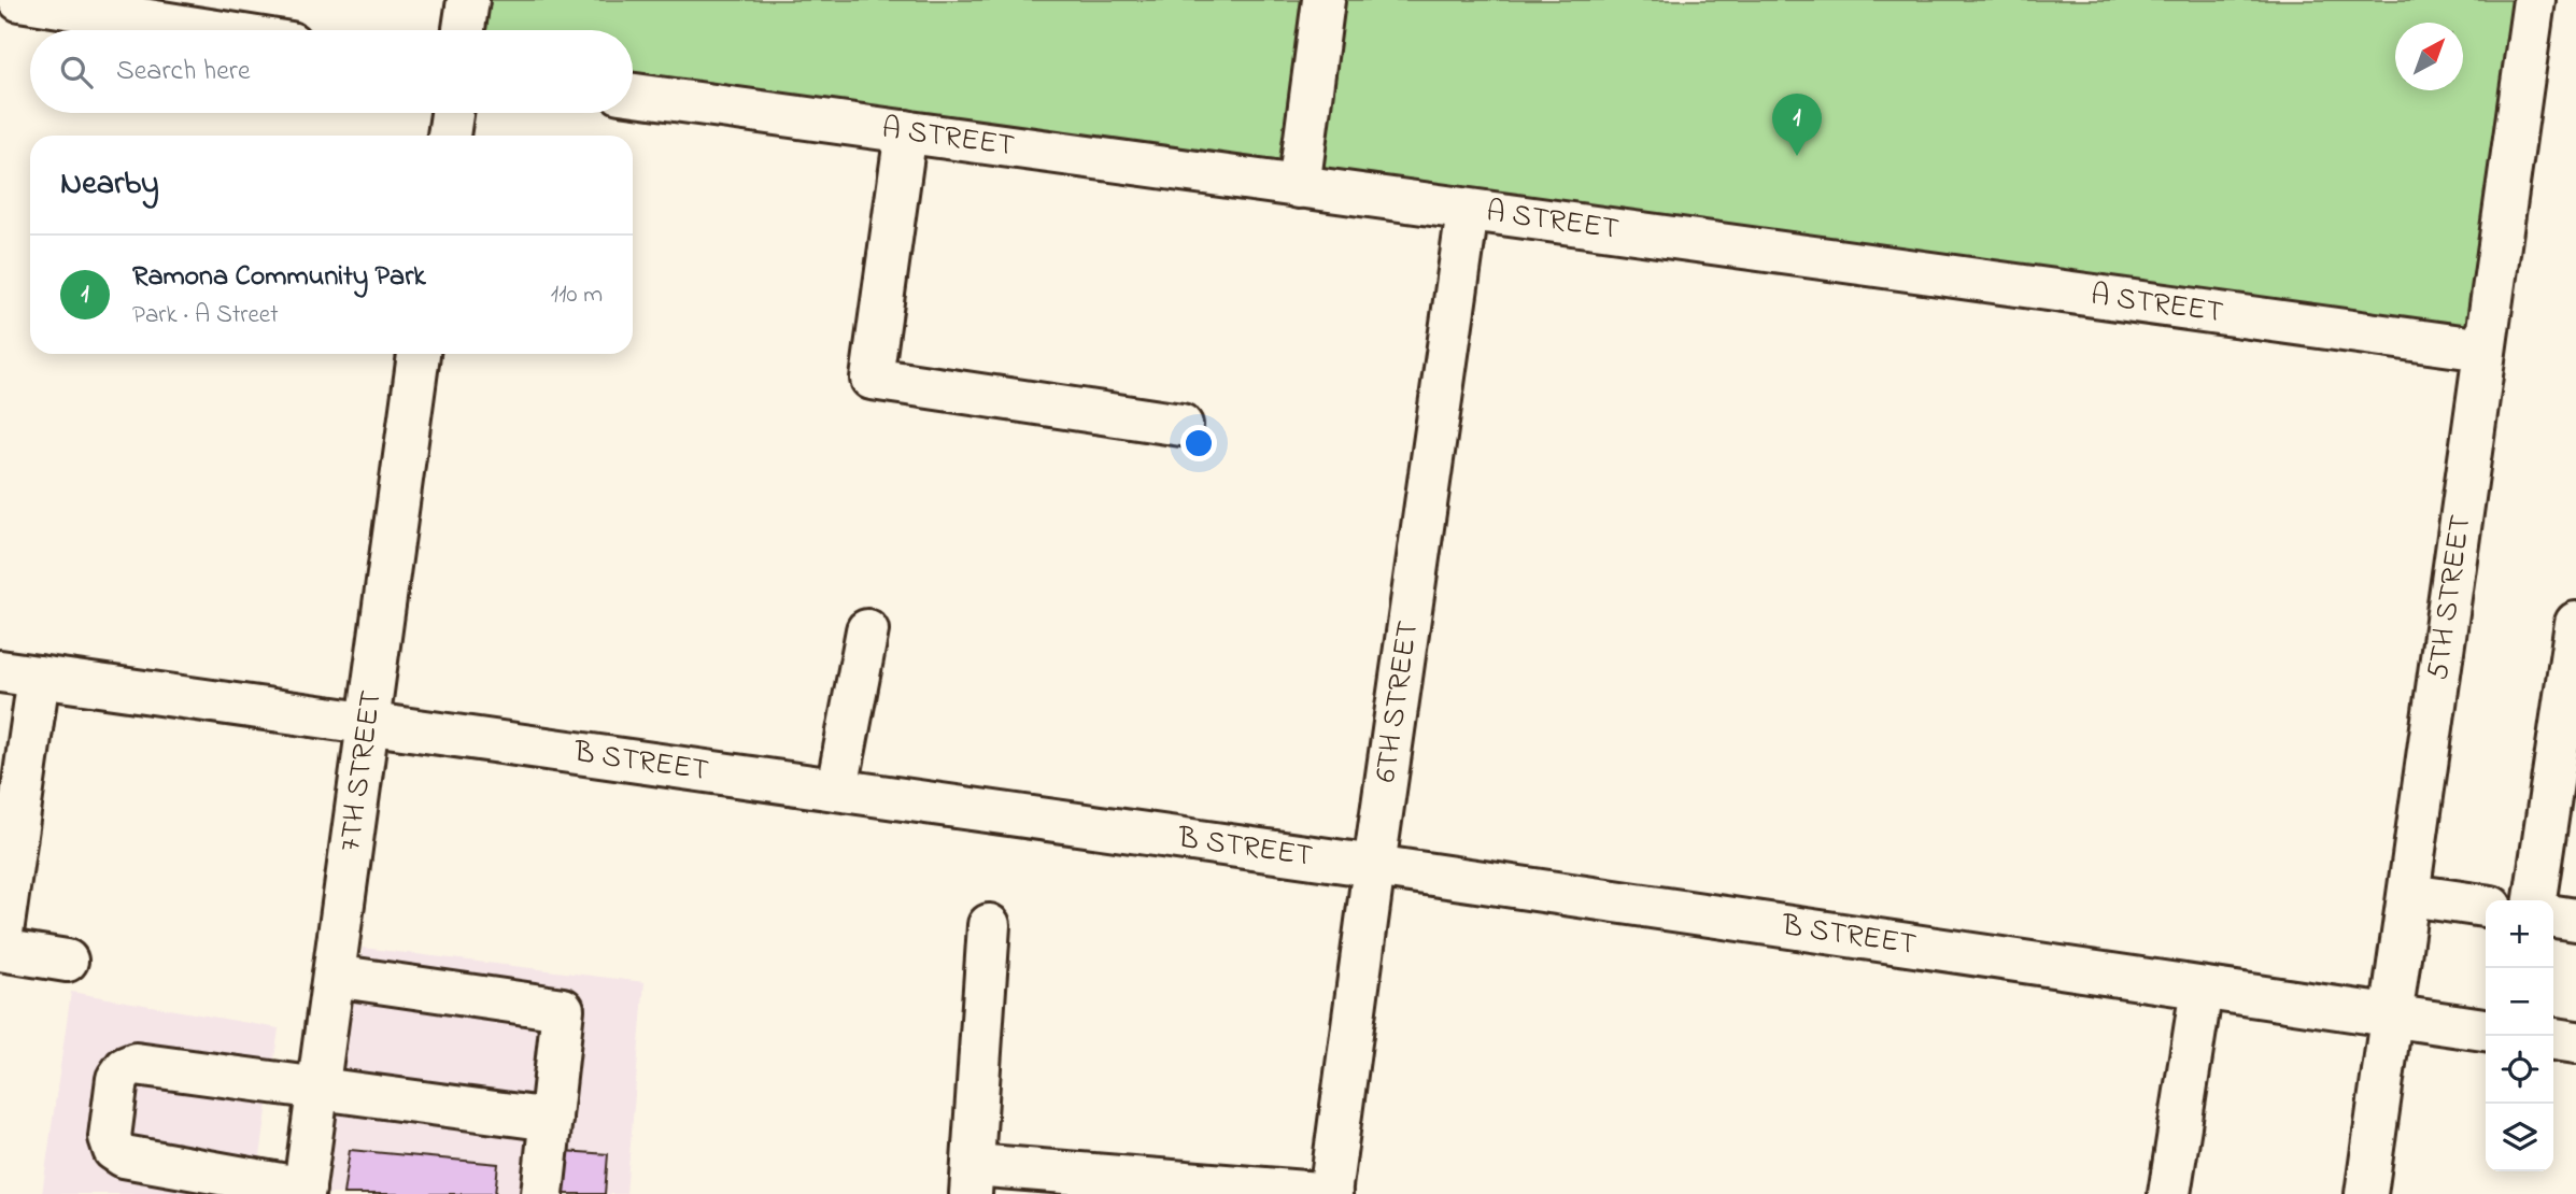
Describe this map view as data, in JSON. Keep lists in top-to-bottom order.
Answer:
{
  "streets": {
    "street": [
      "A STREET",
      "5TH STREET",
      "6TH STREET",
      "B STREET",
      "7TH STREET"
    ]
  },
  "crossings": [
    ["A STREET", "5TH STREET"],
    ["A STREET", "6TH STREET"],
    ["5TH STREET", "B STREET"],
    ["6TH STREET", "B STREET"],
    ["B STREET", "7TH STREET"]
  ],
  "north": "top right",
  "page": {
    "search": "Search here",
    "pins": "1",
    "heading": "Nearby",
    "list": [
      {
        "mark": "1",
        "name": "Ramona Community Park",
        "note": "Park · A Street",
        "value": "110 m"
      }
    ],
    "map_buttons": ["+", "−"]
  }
}
